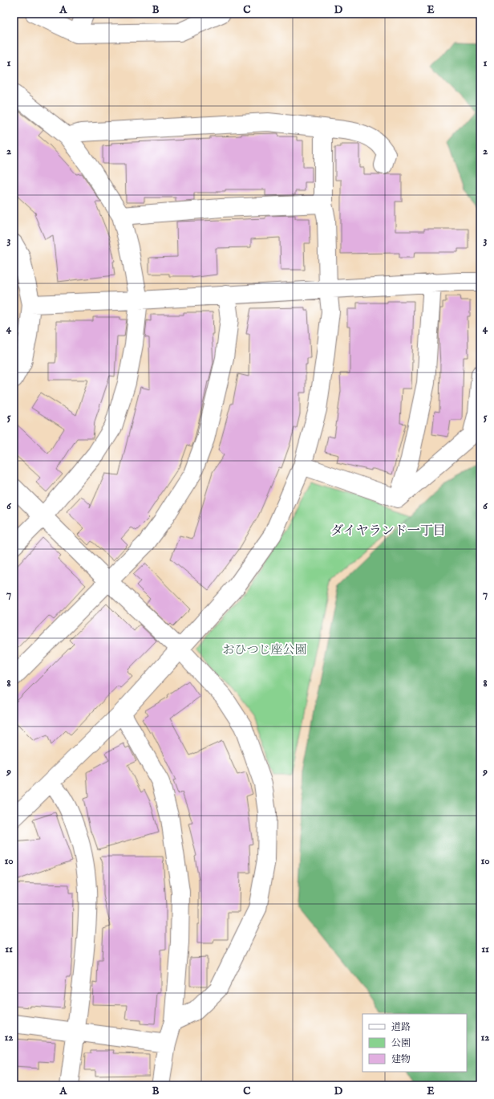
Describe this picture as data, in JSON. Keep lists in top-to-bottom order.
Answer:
{
  "districts": ["ダイヤランド一丁目"],
  "parks": ["おひつじ座公園"],
  "legend": ["道路", "公園", "建物"],
  "grid": {
    "columns": [
      "A",
      "B",
      "C",
      "D",
      "E"
    ],
    "rows": [
      "1",
      "2",
      "3",
      "4",
      "5",
      "6",
      "7",
      "8",
      "9",
      "10",
      "11",
      "12"
    ]
  }
}
